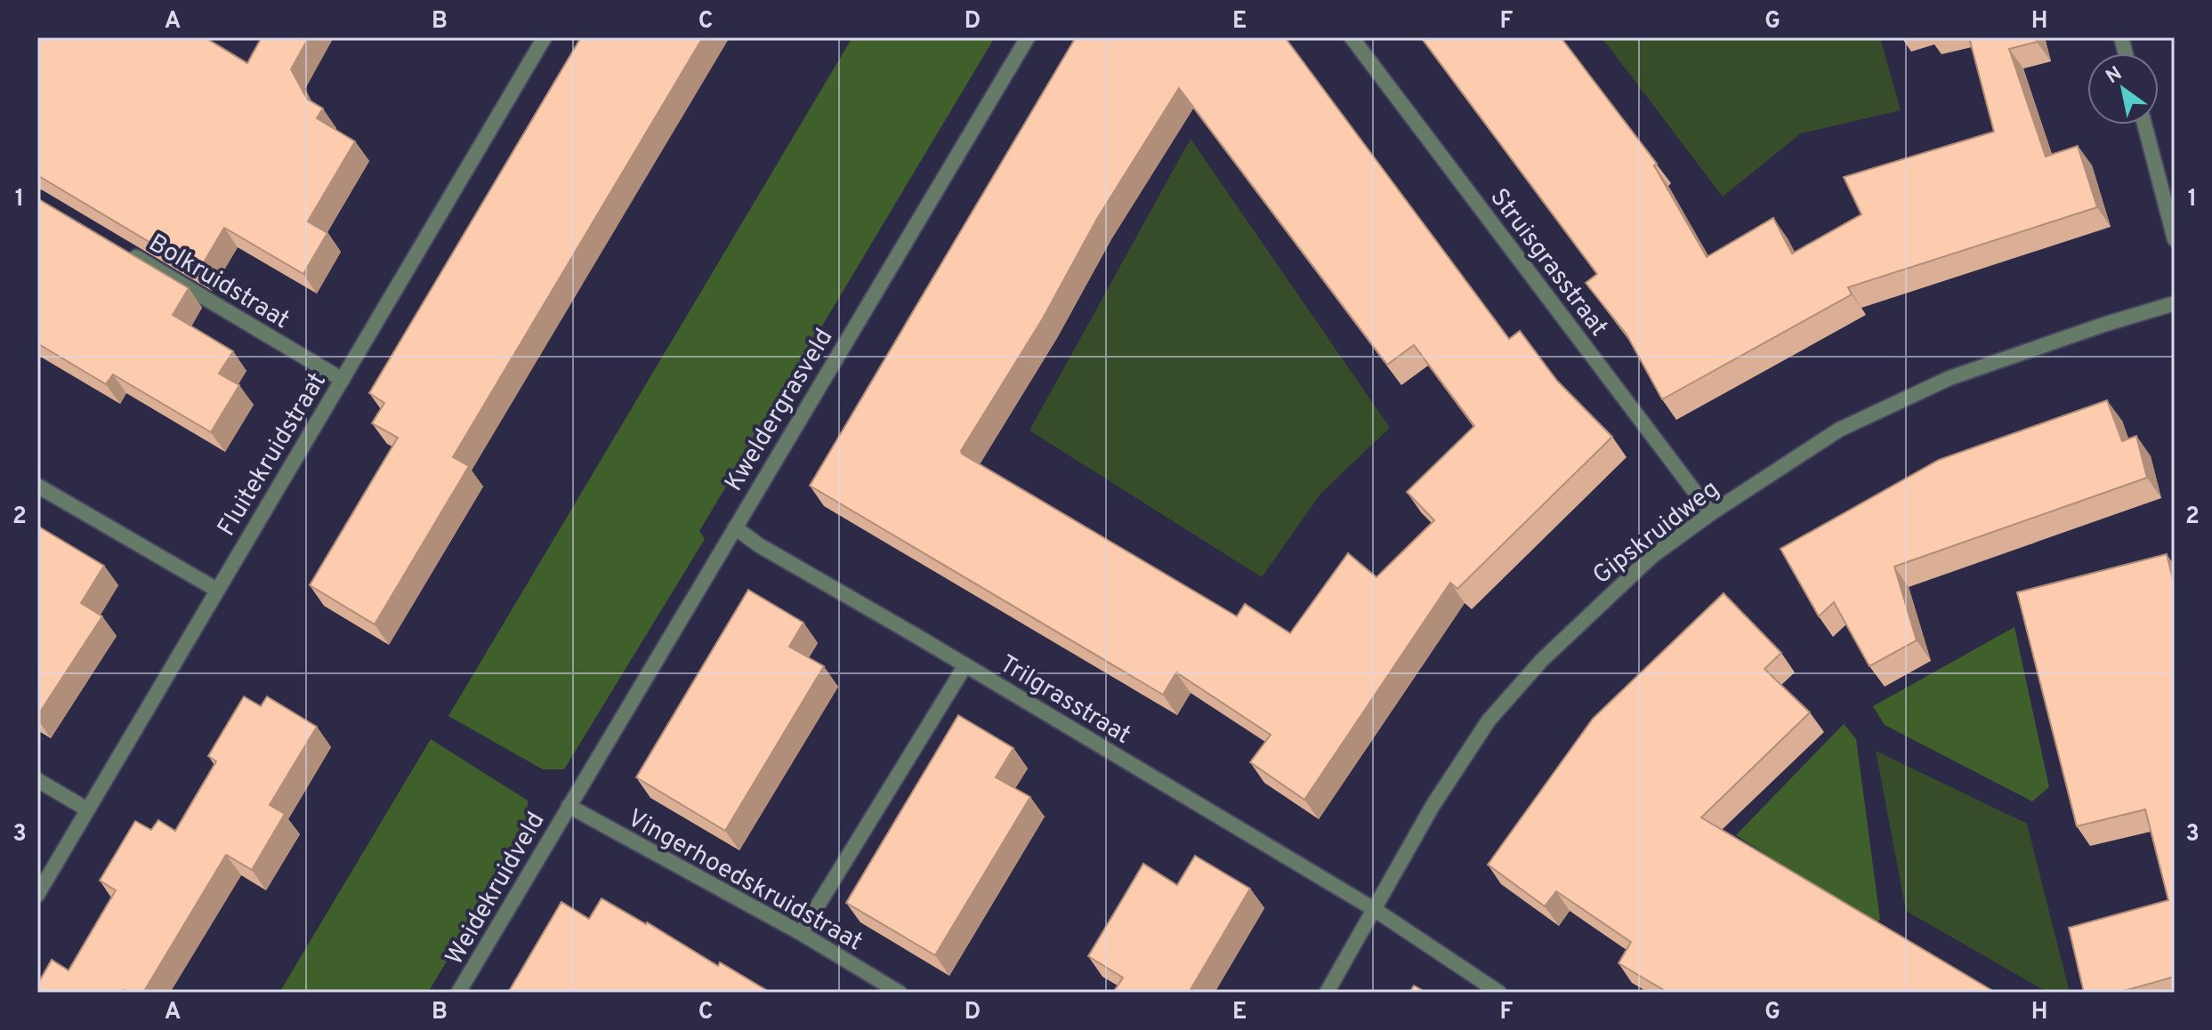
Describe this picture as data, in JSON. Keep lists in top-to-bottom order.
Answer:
{
  "streets": {
    "street": [
      "Struisgrasstraat",
      "Bolkruidstraat",
      "Kweldergrasveld",
      "Fluitekruidstraat",
      "Gipskruidweg",
      "Trilgrasstraat",
      "Vingerhoedskruidstraat",
      "Weidekruidveld"
    ]
  },
  "crossings": [
    ["Struisgrasstraat", "Gipskruidweg"],
    ["Bolkruidstraat", "Fluitekruidstraat"],
    ["Kweldergrasveld", "Trilgrasstraat"],
    ["Kweldergrasveld", "Vingerhoedskruidstraat"],
    ["Kweldergrasveld", "Weidekruidveld"],
    ["Gipskruidweg", "Trilgrasstraat"],
    ["Vingerhoedskruidstraat", "Weidekruidveld"]
  ],
  "north": "top left",
  "grid": {
    "columns": [
      "A",
      "B",
      "C",
      "D",
      "E",
      "F",
      "G",
      "H"
    ],
    "rows": ["1", "2", "3"]
  }
}
